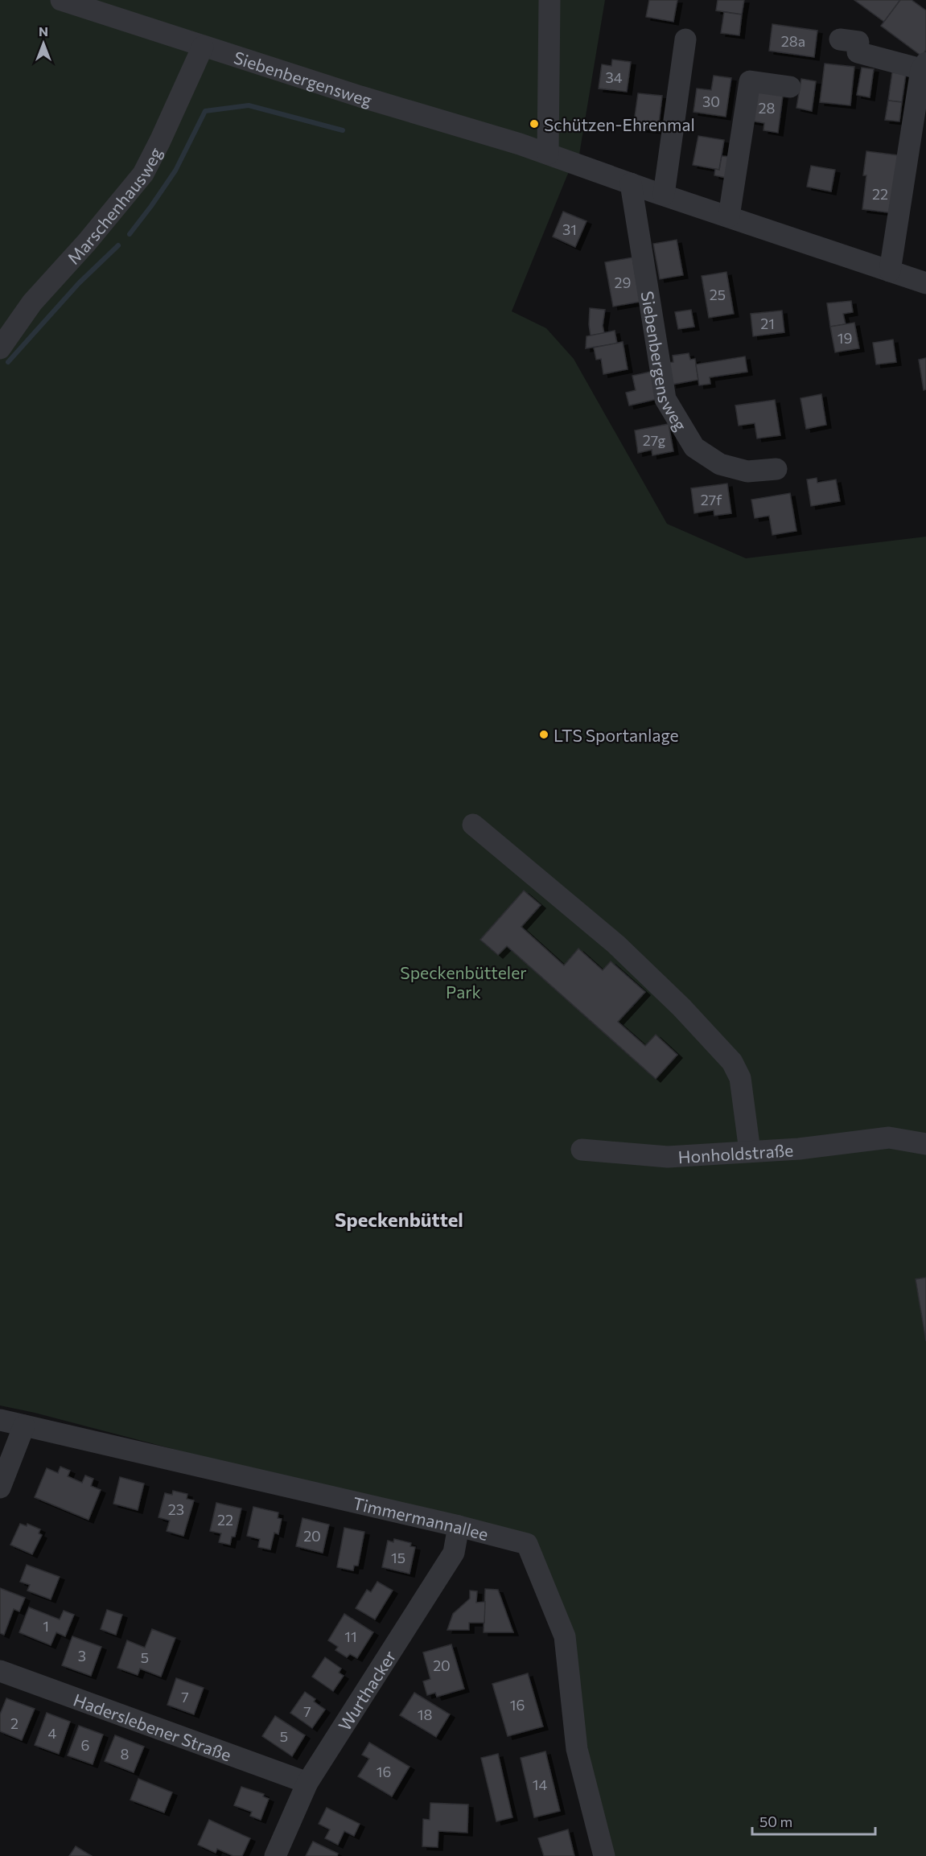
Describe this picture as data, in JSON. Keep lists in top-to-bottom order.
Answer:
{
  "streets": {
    "street": [
      "Siebenbergensweg",
      "Marschenhausweg",
      "Honholdstraße",
      "Timmermannallee",
      "Wurthacker",
      "Haderslebener Straße"
    ]
  },
  "crossings": [
    ["Siebenbergensweg", "Marschenhausweg"],
    ["Timmermannallee", "Wurthacker"],
    ["Wurthacker", "Haderslebener Straße"]
  ],
  "districts": ["Speckenbüttel"],
  "parks": ["Speckenbütteler Park"],
  "places": ["Schützen-Ehrenmal", "LTS Sportanlage"],
  "house_numbers": [
    "28a",
    "34",
    "30",
    "28",
    "22",
    "31",
    "29",
    "25",
    "21",
    "19",
    "27g",
    "27f",
    "23",
    "22",
    "20",
    "15",
    "1",
    "11",
    "3",
    "5",
    "20",
    "7",
    "16",
    "7",
    "18",
    "2",
    "4",
    "5",
    "6",
    "8",
    "16",
    "14"
  ],
  "scale_bar": "50 m",
  "north": "top"
}
